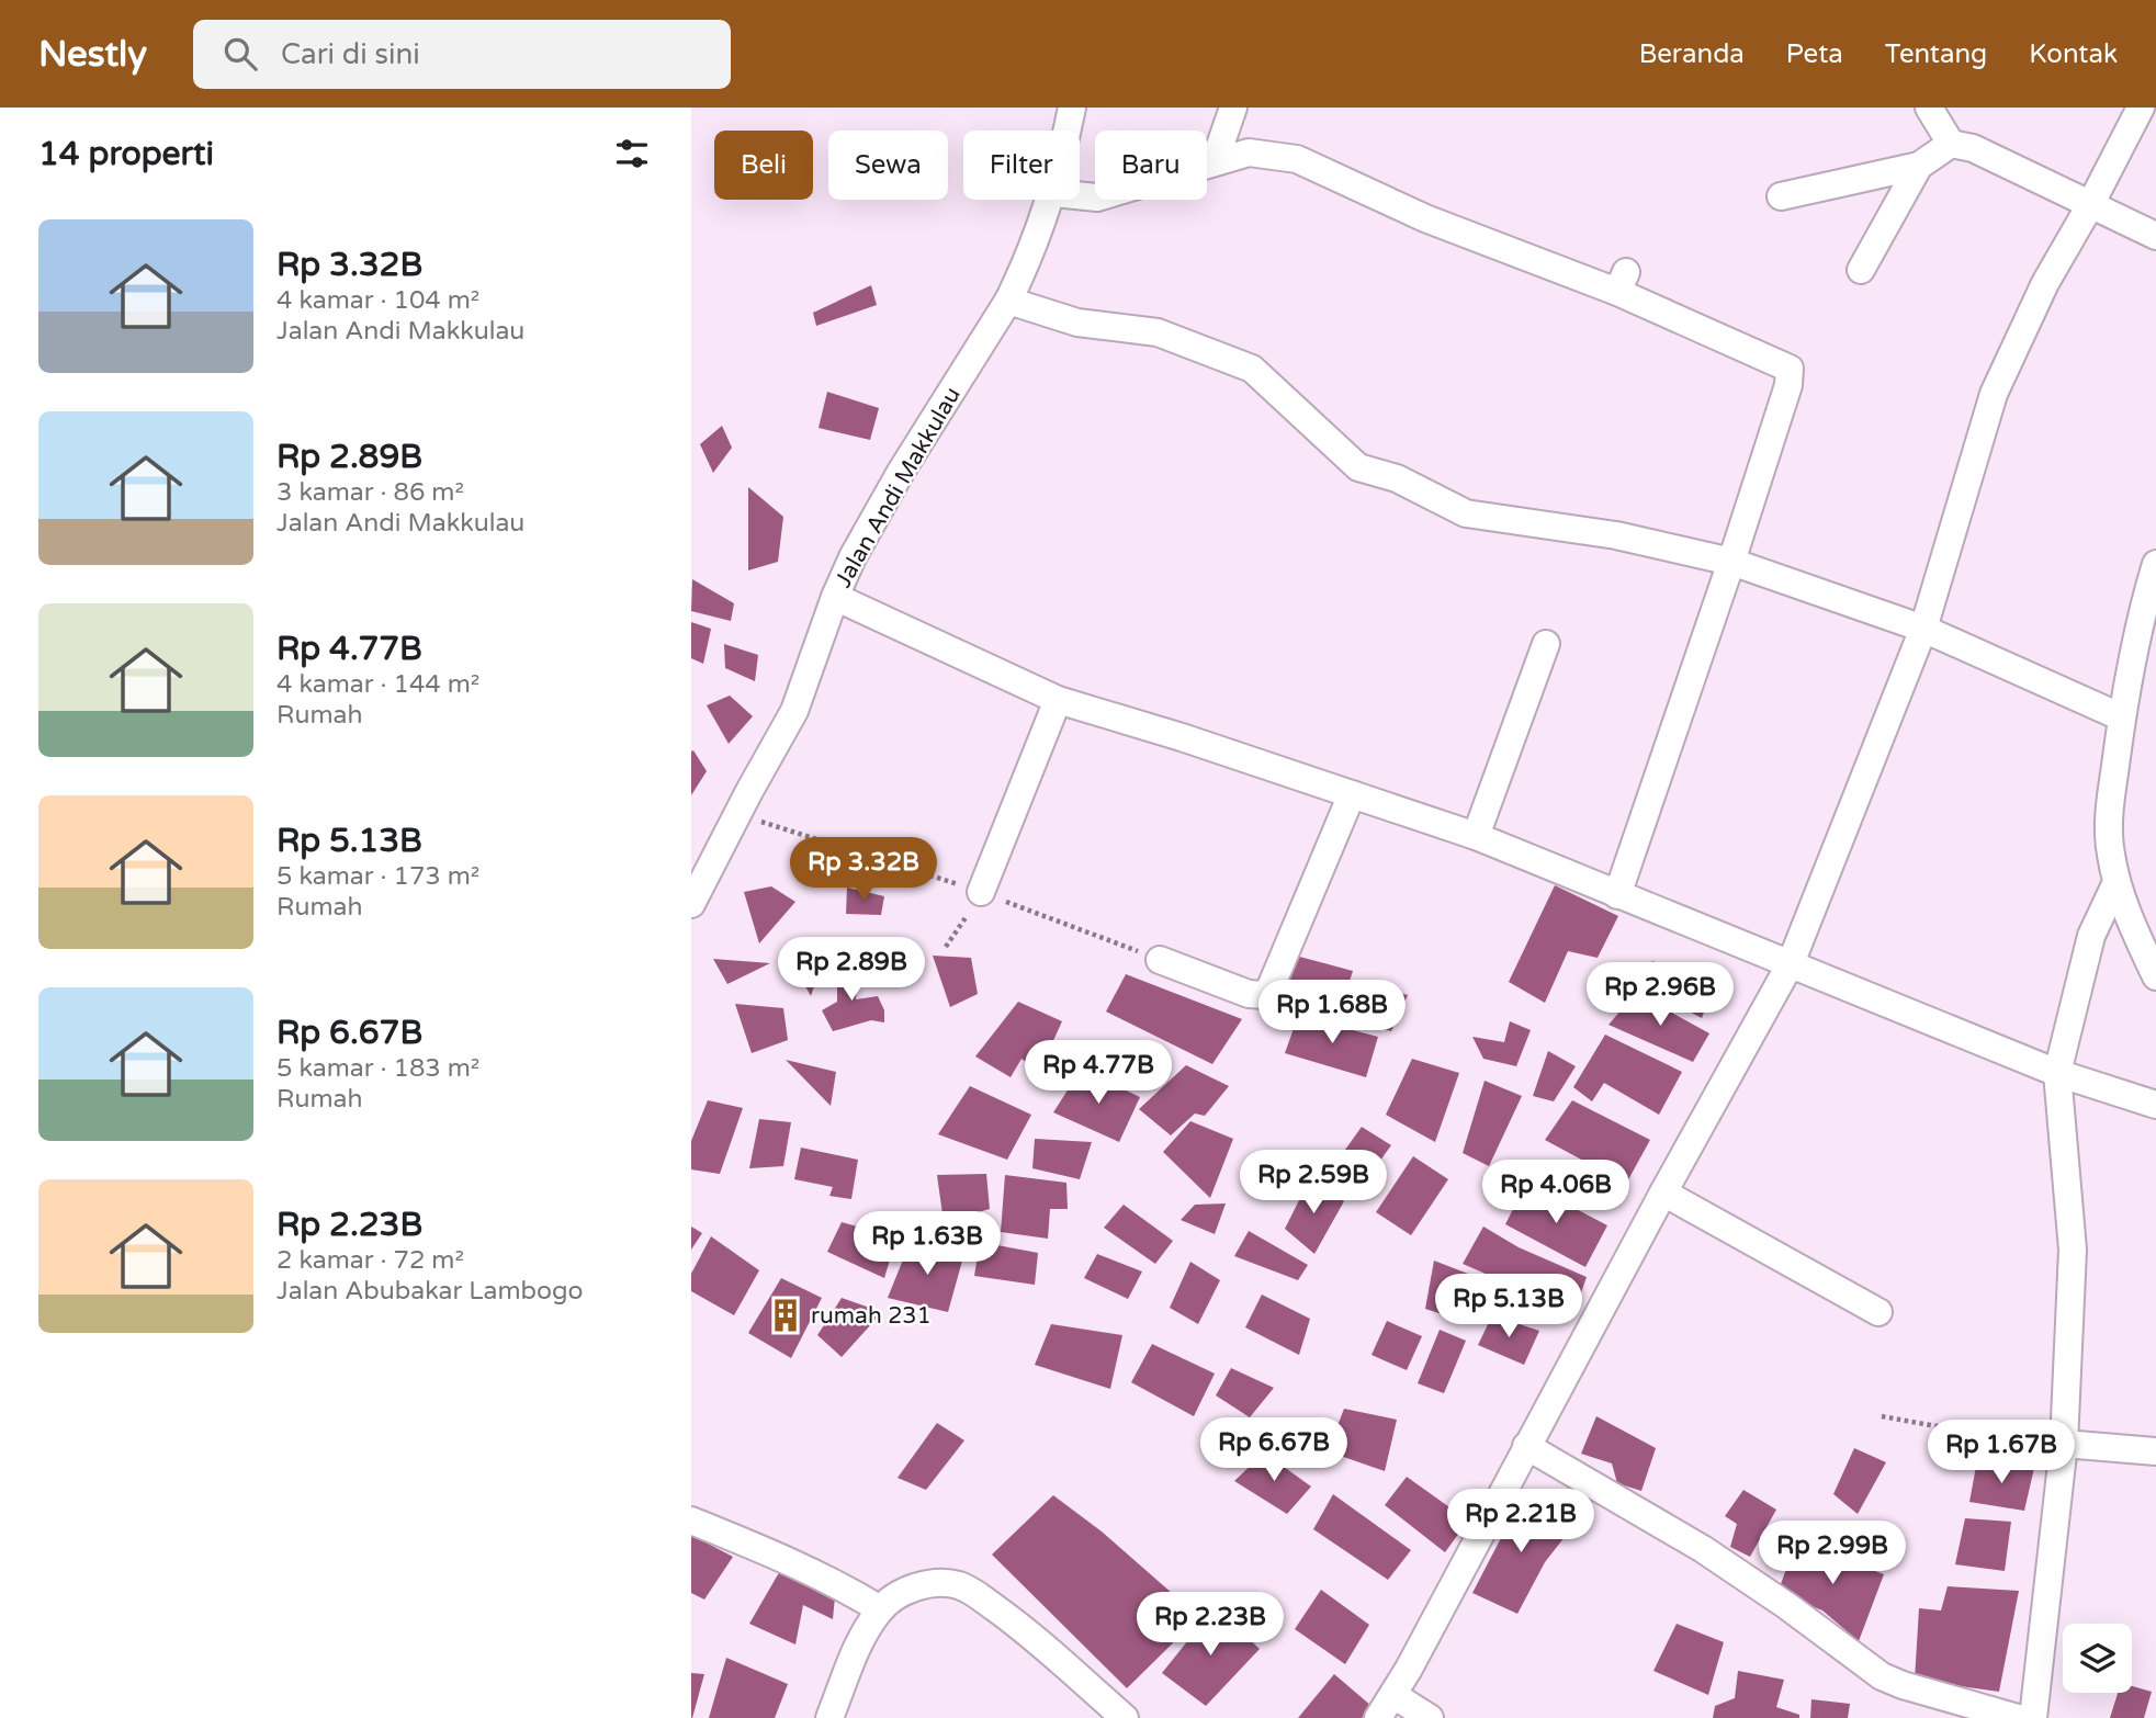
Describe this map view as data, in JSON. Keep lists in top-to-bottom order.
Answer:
{
  "streets": {
    "street": ["Jalan Andi Makkulau"]
  },
  "places": {
    "building": ["rumah 231"]
  },
  "page": {
    "header": "Nestly",
    "search": "Cari di sini",
    "nav": [
      "Beranda",
      "Peta",
      "Tentang",
      "Kontak"
    ],
    "heading": "14 properti",
    "chip": [
      "Beli",
      "Sewa",
      "Filter",
      "Baru"
    ],
    "list": [
      {
        "name": "Rp 3.32B",
        "note": "4 kamar · 104 m² · Jalan Andi Makkulau"
      },
      {
        "name": "Rp 2.89B",
        "note": "3 kamar · 86 m² · Jalan Andi Makkulau"
      },
      {
        "name": "Rp 4.77B",
        "note": "4 kamar · 144 m² · Rumah"
      },
      {
        "name": "Rp 5.13B",
        "note": "5 kamar · 173 m² · Rumah"
      },
      {
        "name": "Rp 6.67B",
        "note": "5 kamar · 183 m² · Rumah"
      },
      {
        "name": "Rp 2.23B",
        "note": "2 kamar · 72 m² · Jalan Abubakar Lambogo"
      }
    ],
    "price": [
      "Rp 3.32B",
      "Rp 2.89B",
      "Rp 2.96B",
      "Rp 1.68B",
      "Rp 4.77B",
      "Rp 2.59B",
      "Rp 4.06B",
      "Rp 1.63B",
      "Rp 5.13B",
      "Rp 6.67B",
      "Rp 1.67B",
      "Rp 2.21B",
      "Rp 2.99B",
      "Rp 2.23B"
    ]
  }
}
